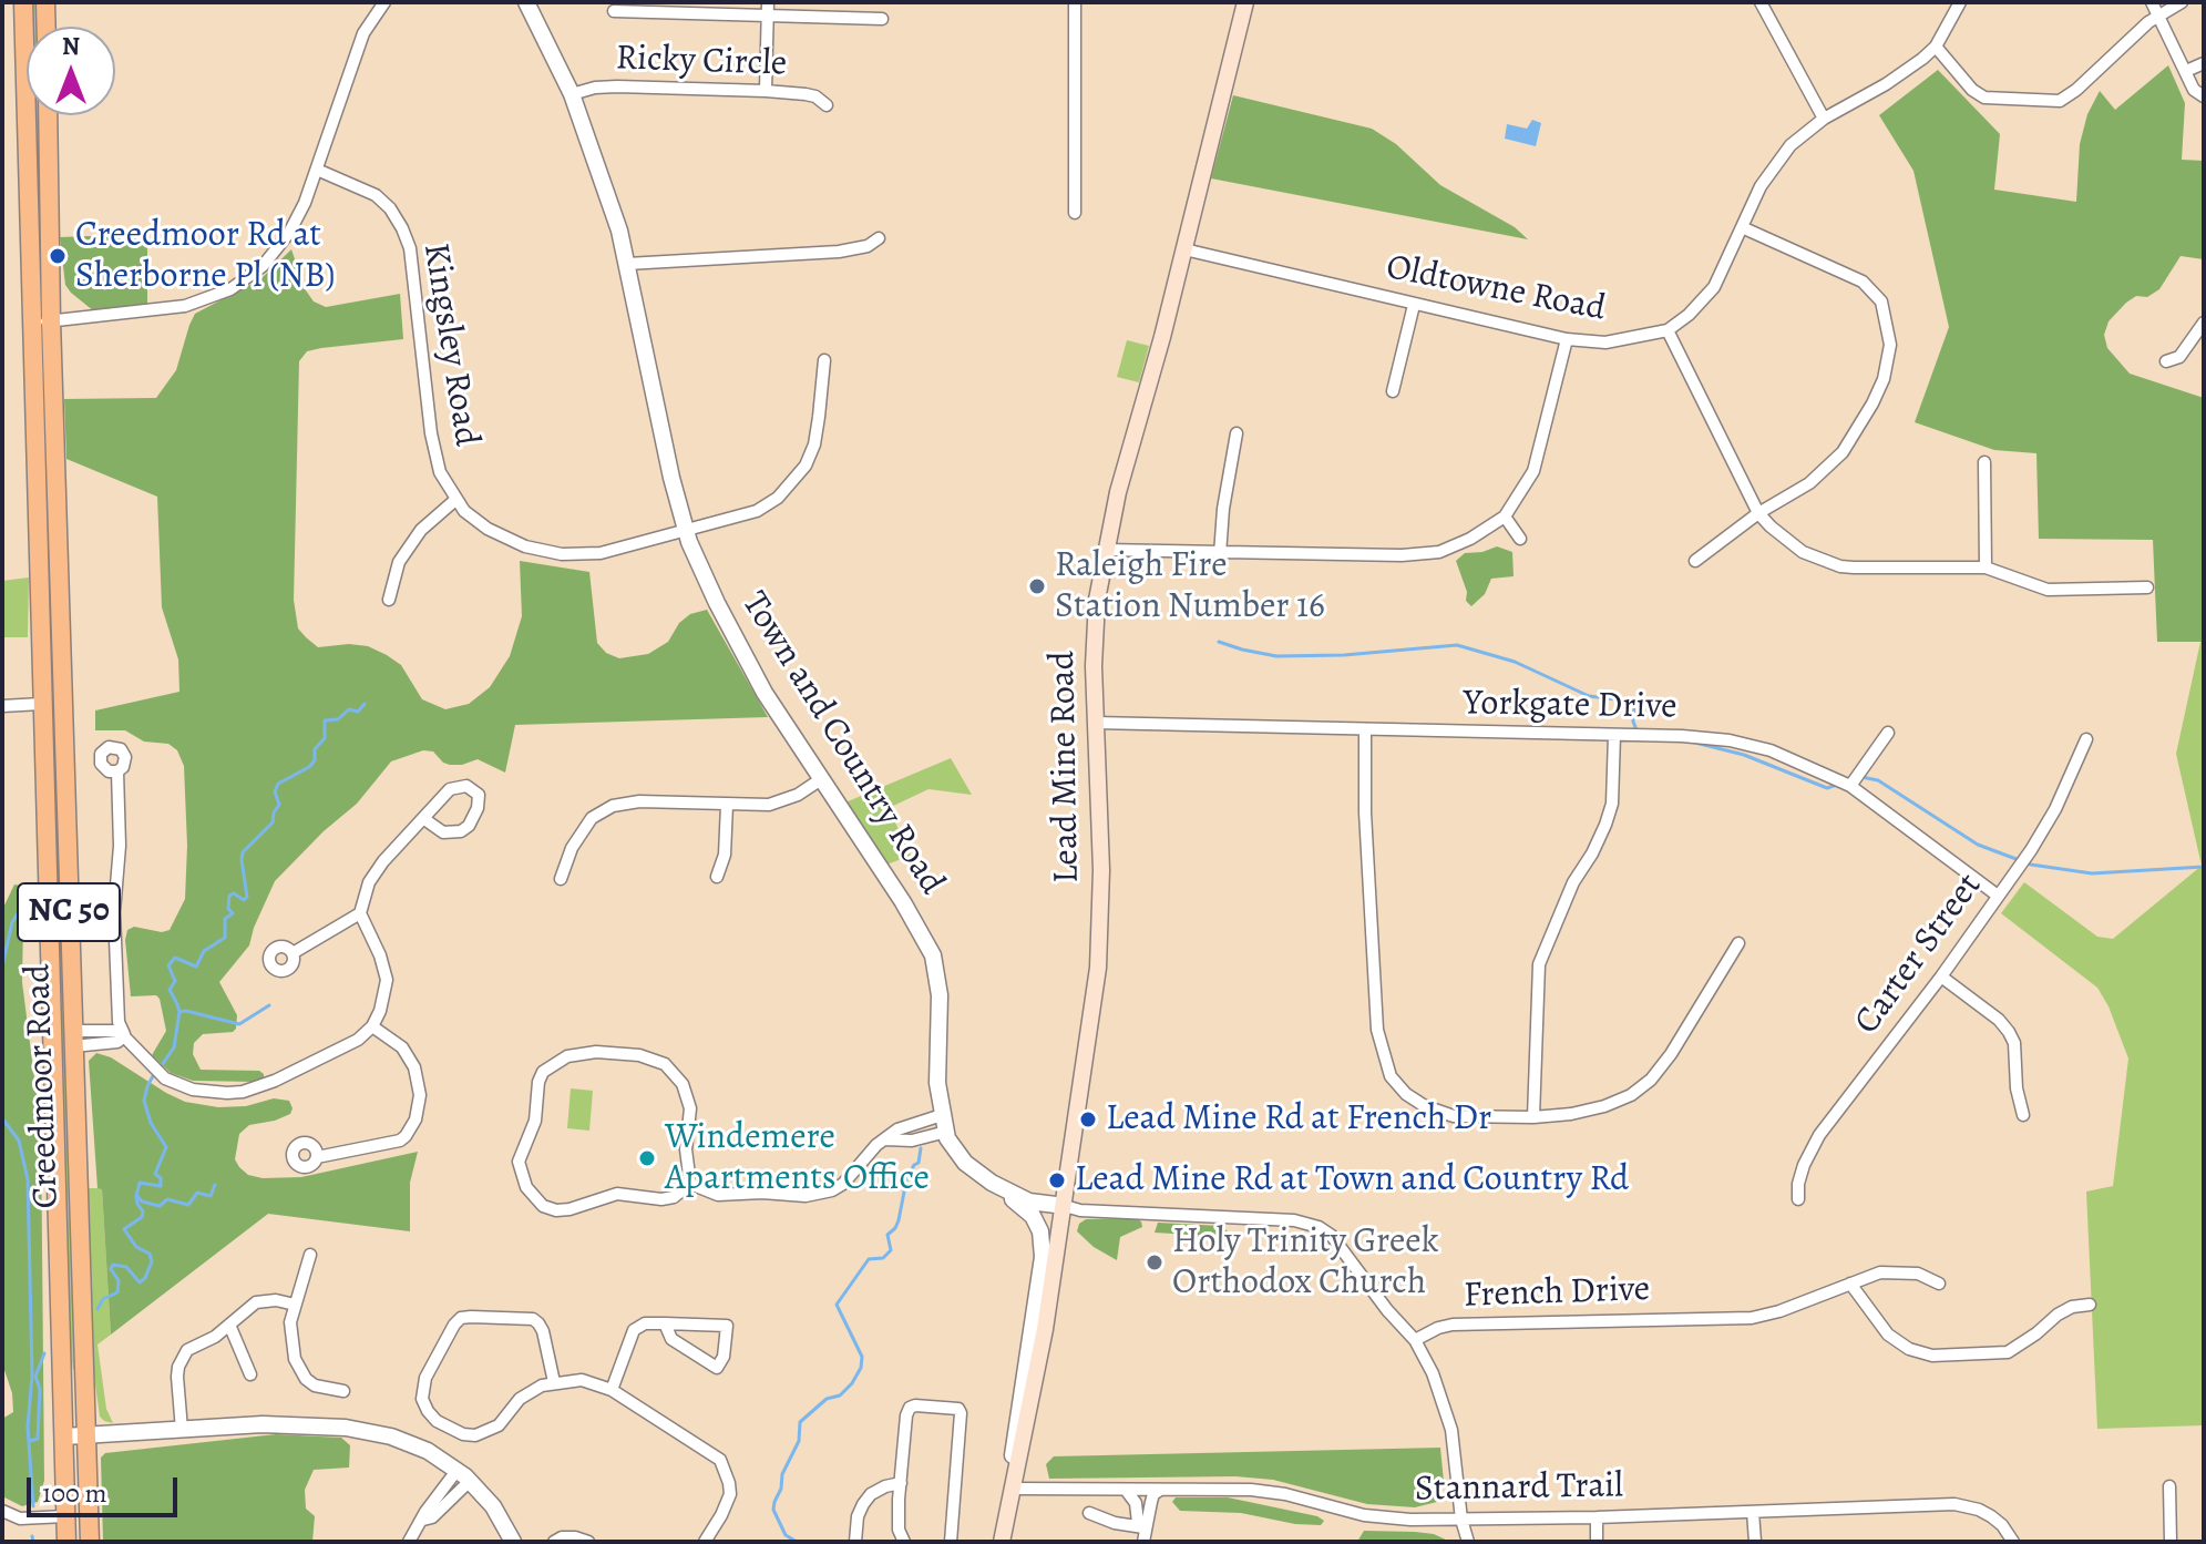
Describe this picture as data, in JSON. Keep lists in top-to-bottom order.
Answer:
{
  "streets": {
    "main road": ["Lead Mine Road", "NC 50", "Creedmoor Road"],
    "street": [
      "Ricky Circle",
      "Oldtowne Road",
      "Kingsley Road",
      "Yorkgate Drive",
      "Town and Country Road",
      "Carter Street",
      "French Drive",
      "Stannard Trail"
    ]
  },
  "crossings": [
    ["Ricky Circle", "Town and Country Road"],
    ["Oldtowne Road", "Lead Mine Road"],
    ["Kingsley Road", "Town and Country Road"],
    ["Yorkgate Drive", "Lead Mine Road"],
    ["Yorkgate Drive", "Carter Street"],
    ["Town and Country Road", "Lead Mine Road"],
    ["Lead Mine Road", "Stannard Trail"]
  ],
  "places": [
    "Creedmoor Rd at Sherborne Pl (NB)",
    "Raleigh Fire Station Number 16",
    "Lead Mine Rd at French Dr",
    "Windemere Apartments Office",
    "Lead Mine Rd at Town and Country Rd",
    "Holy Trinity Greek Orthodox Church"
  ],
  "scale_bar": "100 m",
  "north": "top"
}
